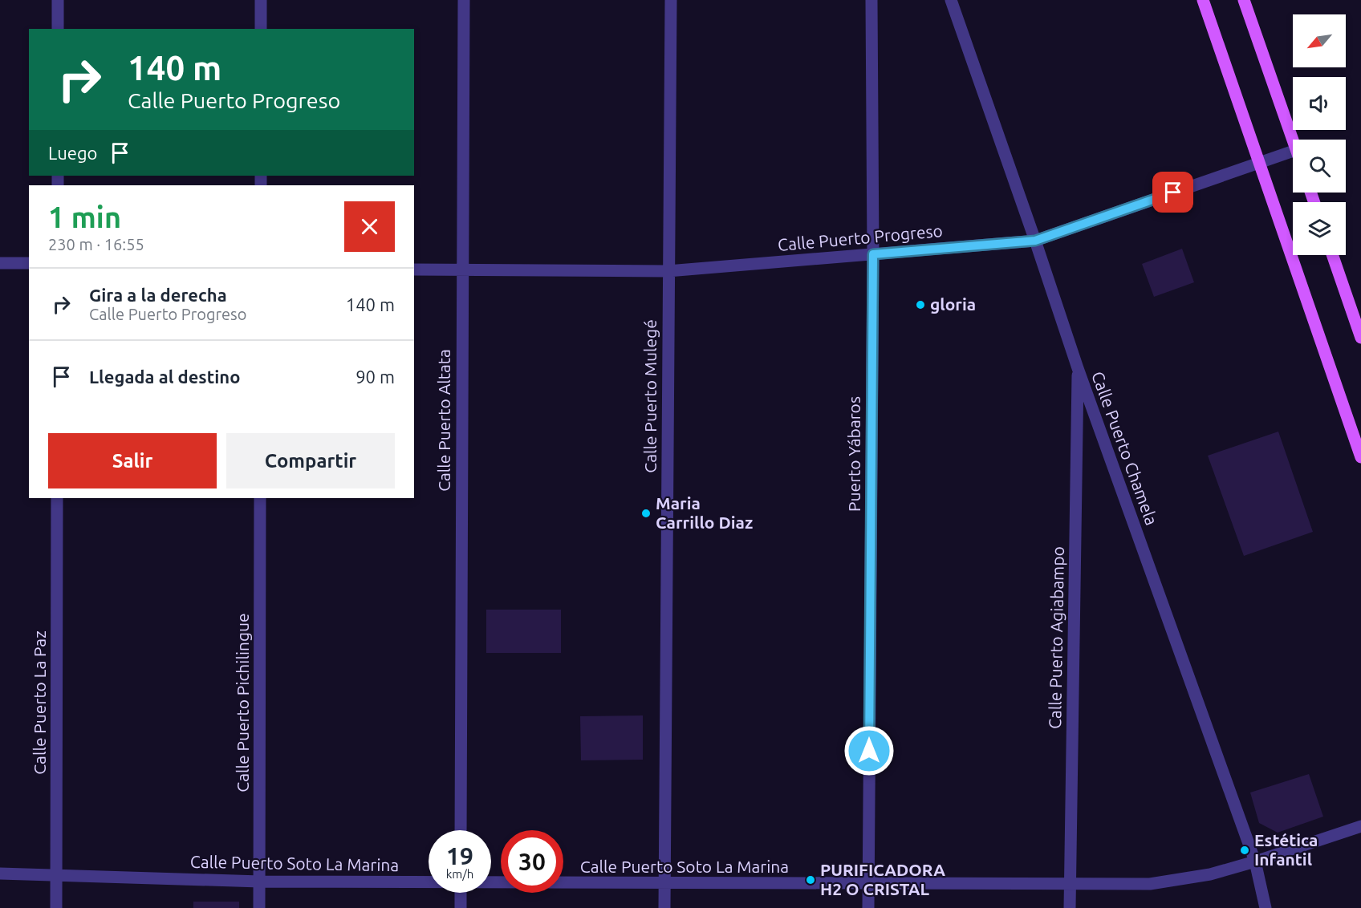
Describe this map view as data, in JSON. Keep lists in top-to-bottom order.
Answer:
{
  "streets": {
    "street": [
      "Calle Puerto Progreso",
      "Calle Puerto Mulegé",
      "Calle Puerto Altata",
      "Calle Puerto Chamela",
      "Puerto Yábaros",
      "Calle Puerto Agiabampo",
      "Calle Puerto La Paz",
      "Calle Puerto Pichilingue",
      "Calle Puerto Soto La Marina"
    ]
  },
  "crossings": [
    ["Calle Puerto Progreso", "Calle Puerto Mulegé"],
    ["Calle Puerto Progreso", "Calle Puerto Altata"],
    ["Calle Puerto Progreso", "Calle Puerto Chamela"],
    ["Calle Puerto Progreso", "Puerto Yábaros"],
    ["Calle Puerto Mulegé", "Calle Puerto Soto La Marina"],
    ["Calle Puerto Chamela", "Calle Puerto Agiabampo"],
    ["Calle Puerto Chamela", "Calle Puerto Soto La Marina"],
    ["Puerto Yábaros", "Calle Puerto Soto La Marina"],
    ["Calle Puerto Agiabampo", "Calle Puerto Soto La Marina"],
    ["Calle Puerto La Paz", "Calle Puerto Soto La Marina"],
    ["Calle Puerto Pichilingue", "Calle Puerto Soto La Marina"]
  ],
  "places": [
    "gloria",
    "Maria Carrillo Diaz",
    "Estética Infantil",
    "PURIFICADORA H2 O CRISTAL"
  ],
  "north": "bottom left",
  "page": {
    "turn": ["140 m", "Calle Puerto Progreso"],
    "then": "Luego",
    "heading": ["1 min", "230 m · 16:55"],
    "list": [
      {
        "name": "Gira a la derecha",
        "note": "Calle Puerto Progreso",
        "value": "140 m"
      },
      {
        "name": "Llegada al destino",
        "value": "90 m"
      }
    ],
    "buttons": ["Salir", "Compartir"],
    "speed": "19 km/h",
    "limit": "30"
  }
}
